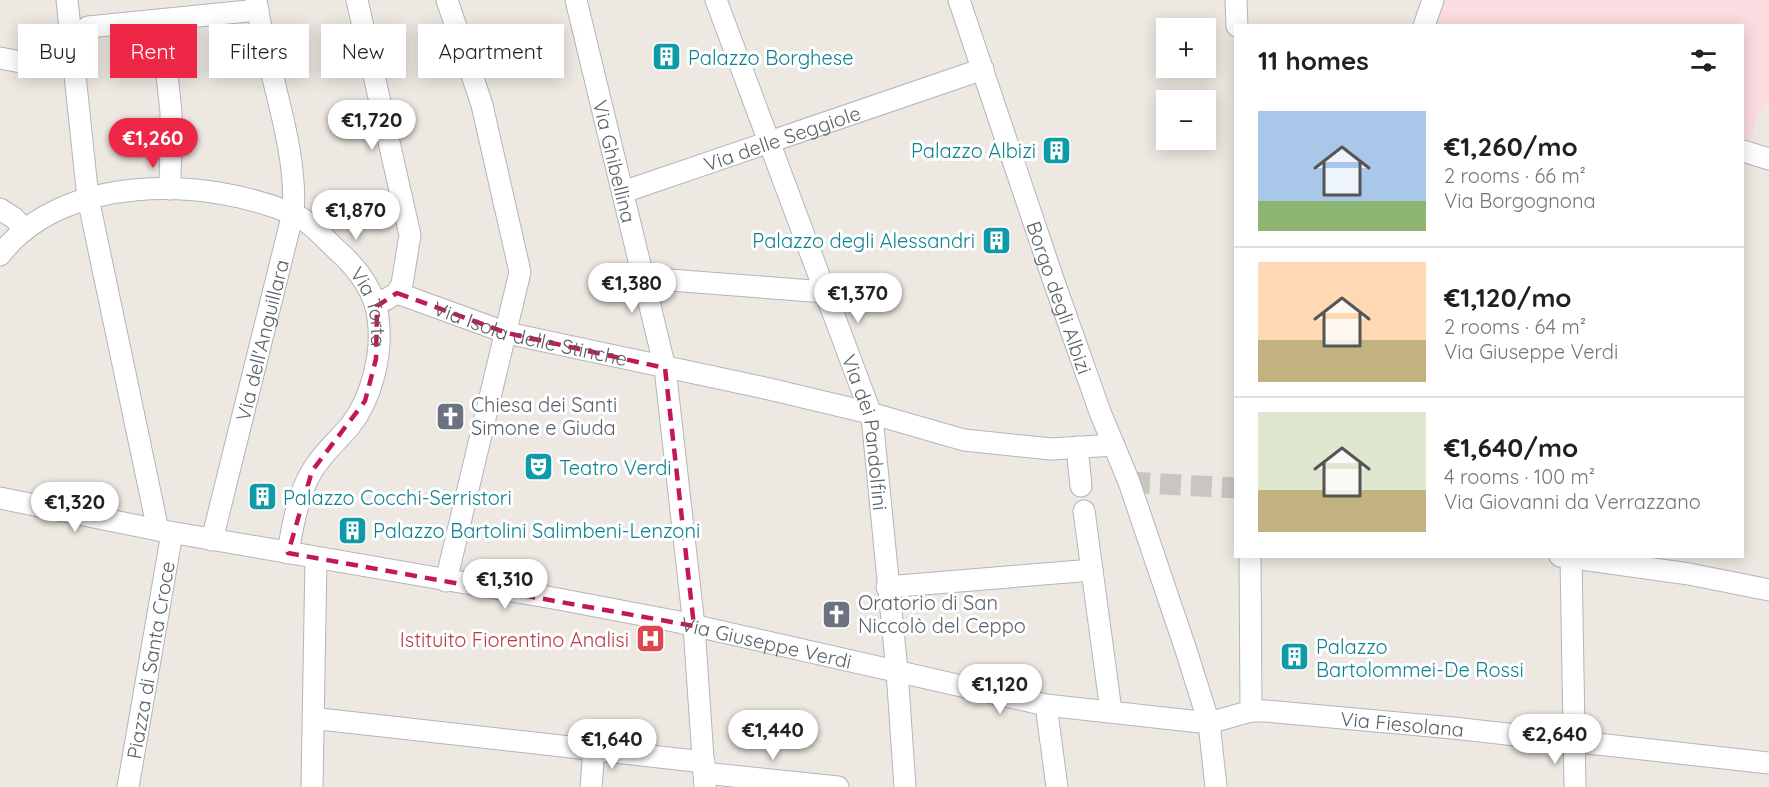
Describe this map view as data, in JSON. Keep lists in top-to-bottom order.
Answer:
{
  "streets": {
    "street": [
      "Via delle Seggiole",
      "Via Ghibellina",
      "Borgo degli Albizi",
      "Via Torta",
      "Via Isola delle Stinche",
      "Via dell'Anguillara",
      "Via dei Pandolfini",
      "Via Giuseppe Verdi",
      "Piazza di Santa Croce",
      "Via Fiesolana"
    ]
  },
  "crossings": [
    ["Via delle Seggiole", "Via Ghibellina"],
    ["Via delle Seggiole", "Borgo degli Albizi"],
    ["Via delle Seggiole", "Via dei Pandolfini"],
    ["Via Ghibellina", "Via Isola delle Stinche"],
    ["Via Ghibellina", "Via Giuseppe Verdi"],
    ["Borgo degli Albizi", "Via Isola delle Stinche"],
    ["Borgo degli Albizi", "Via Giuseppe Verdi"],
    ["Via Torta", "Via dell'Anguillara"],
    ["Via Torta", "Piazza di Santa Croce"],
    ["Via Isola delle Stinche", "Via dei Pandolfini"],
    ["Via dell'Anguillara", "Piazza di Santa Croce"],
    ["Via dei Pandolfini", "Via Giuseppe Verdi"],
    ["Via Giuseppe Verdi", "Piazza di Santa Croce"]
  ],
  "places": {
    "building": [
      "Palazzo Borghese",
      "Palazzo Albizi",
      "Palazzo degli Alessandri",
      "Palazzo Cocchi-Serristori",
      "Palazzo Bartolini Salimbeni-Lenzoni",
      "Palazzo Bartolommei-De Rossi"
    ],
    "church": ["Chiesa dei Santi Simone e Giuda", "Oratorio di San Niccolò del Ceppo"],
    "theatre": ["Teatro Verdi"],
    "hospital": ["Istituito Fiorentino Analisi"]
  },
  "page": {
    "map_buttons": ["+", "−"],
    "chip": [
      "Buy",
      "Rent",
      "Filters",
      "New",
      "Apartment"
    ],
    "heading": "11 homes",
    "list": [
      {
        "name": "€1,260/mo",
        "note": "2 rooms · 66 m² · Via Borgognona"
      },
      {
        "name": "€1,120/mo",
        "note": "2 rooms · 64 m² · Via Giuseppe Verdi"
      },
      {
        "name": "€1,640/mo",
        "note": "4 rooms · 100 m² · Via Giovanni da Verrazzano"
      }
    ],
    "price": [
      "€1,720",
      "€1,260",
      "€1,870",
      "€1,380",
      "€1,370",
      "€1,320",
      "€1,310",
      "€1,120",
      "€1,440",
      "€2,640",
      "€1,640"
    ]
  }
}
